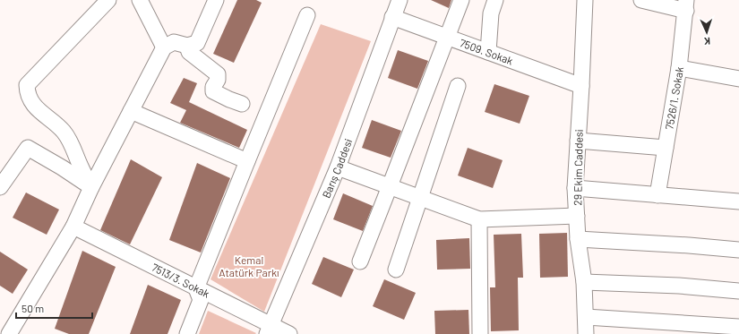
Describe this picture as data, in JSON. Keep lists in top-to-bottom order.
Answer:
{
  "streets": {
    "street": [
      "7509. Sokak",
      "7526/1. Sokak",
      "29 Ekim Caddesi",
      "Barış Caddesi",
      "7513/3. Sokak"
    ]
  },
  "crossings": [
    ["7509. Sokak", "29 Ekim Caddesi"],
    ["7509. Sokak", "Barış Caddesi"],
    ["Barış Caddesi", "7513/3. Sokak"]
  ],
  "parks": ["Kemal Atatürk Parkı"],
  "scale_bar": "50 m",
  "north": "bottom"
}
